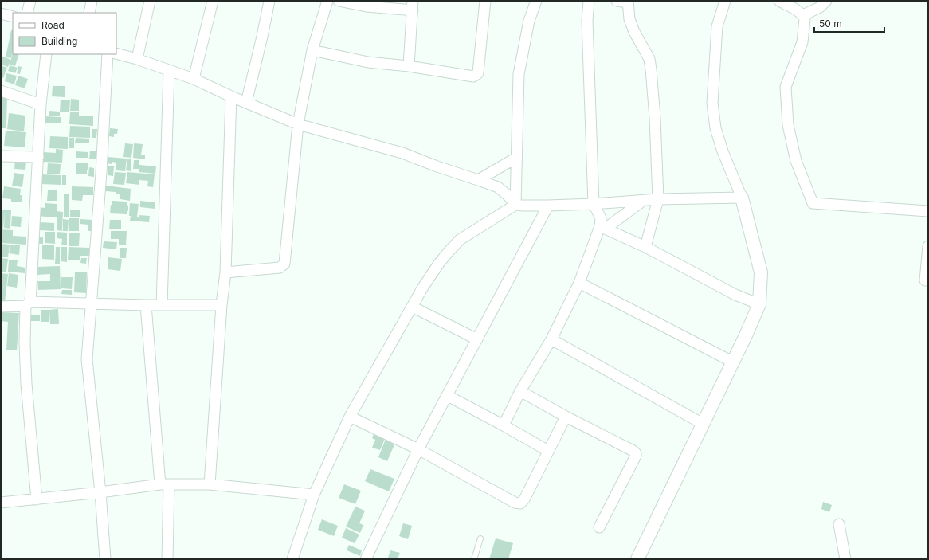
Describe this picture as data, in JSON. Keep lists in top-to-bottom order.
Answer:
{
  "legend": ["Road", "Building"],
  "scale_bar": "50 m"
}
